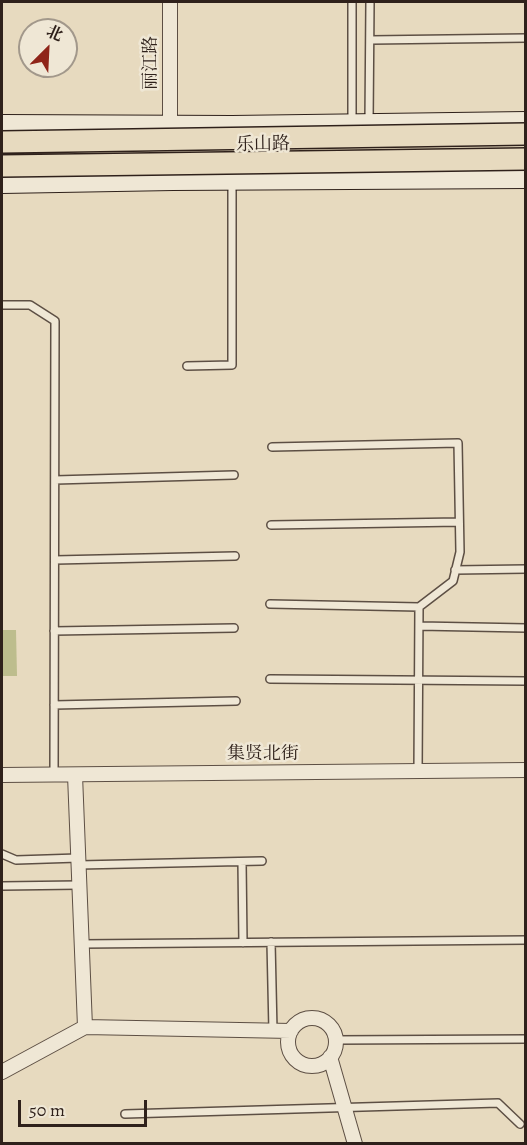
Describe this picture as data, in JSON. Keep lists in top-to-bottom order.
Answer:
{
  "streets": {
    "main road": ["乐山路"],
    "street": ["丽江路", "集贤北街"]
  },
  "crossings": [
    ["丽江路", "乐山路"]
  ],
  "scale_bar": "50 m",
  "north": "top right"
}
